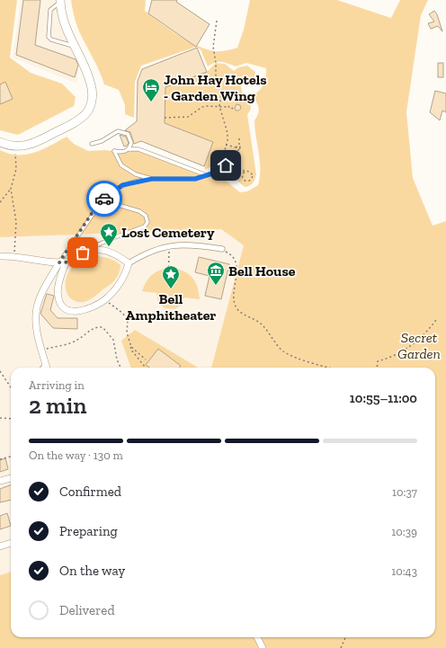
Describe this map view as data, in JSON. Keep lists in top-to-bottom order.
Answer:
{
  "parks": ["Secret Garden"],
  "places": {
    "hotel": ["John Hay Hotels - Garden Wing"],
    "place": ["Lost Cemetery", "Bell Amphitheater"],
    "museum": ["Bell House"]
  },
  "page": {
    "heading": ["2 min", "Arriving in", "10:55–11:00"],
    "bar": "On the way · 130 m",
    "list": [
      ["Confirmed", "10:37"],
      ["Preparing", "10:39"],
      ["On the way", "10:43"],
      "Delivered"
    ]
  }
}
